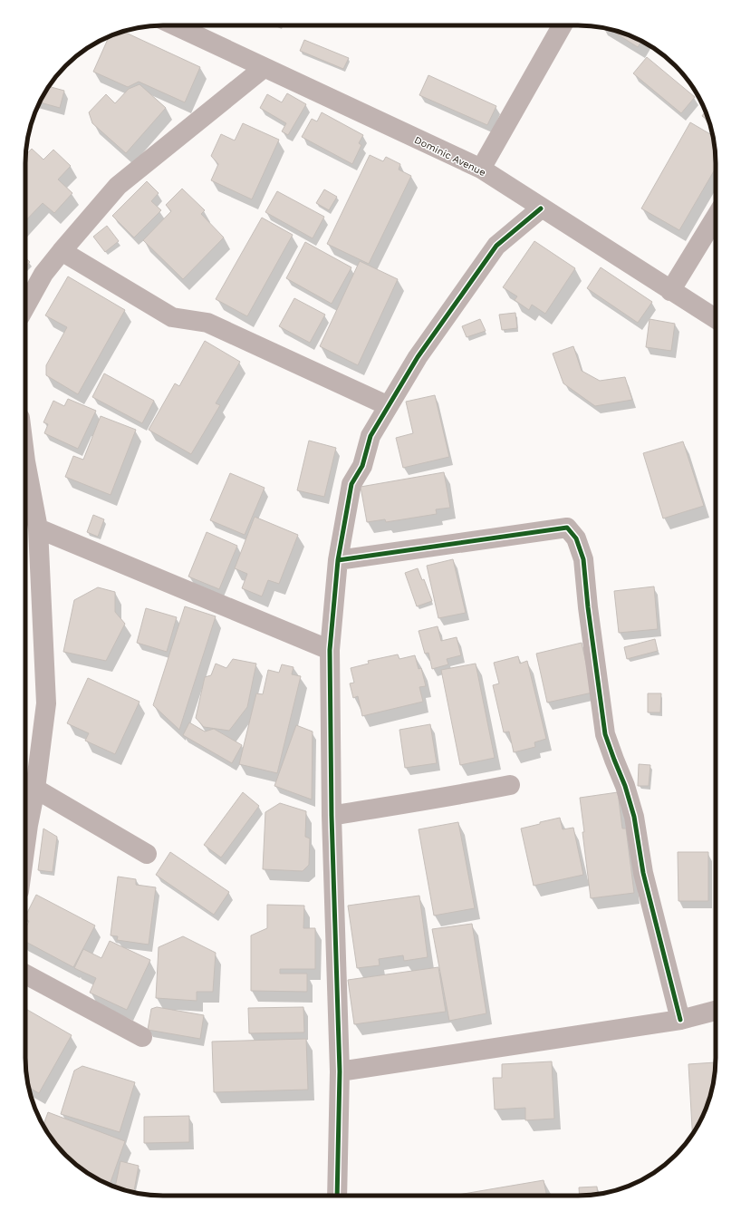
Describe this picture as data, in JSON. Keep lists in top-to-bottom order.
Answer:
{
  "streets": {
    "street": ["Dominic Avenue"]
  }
}
